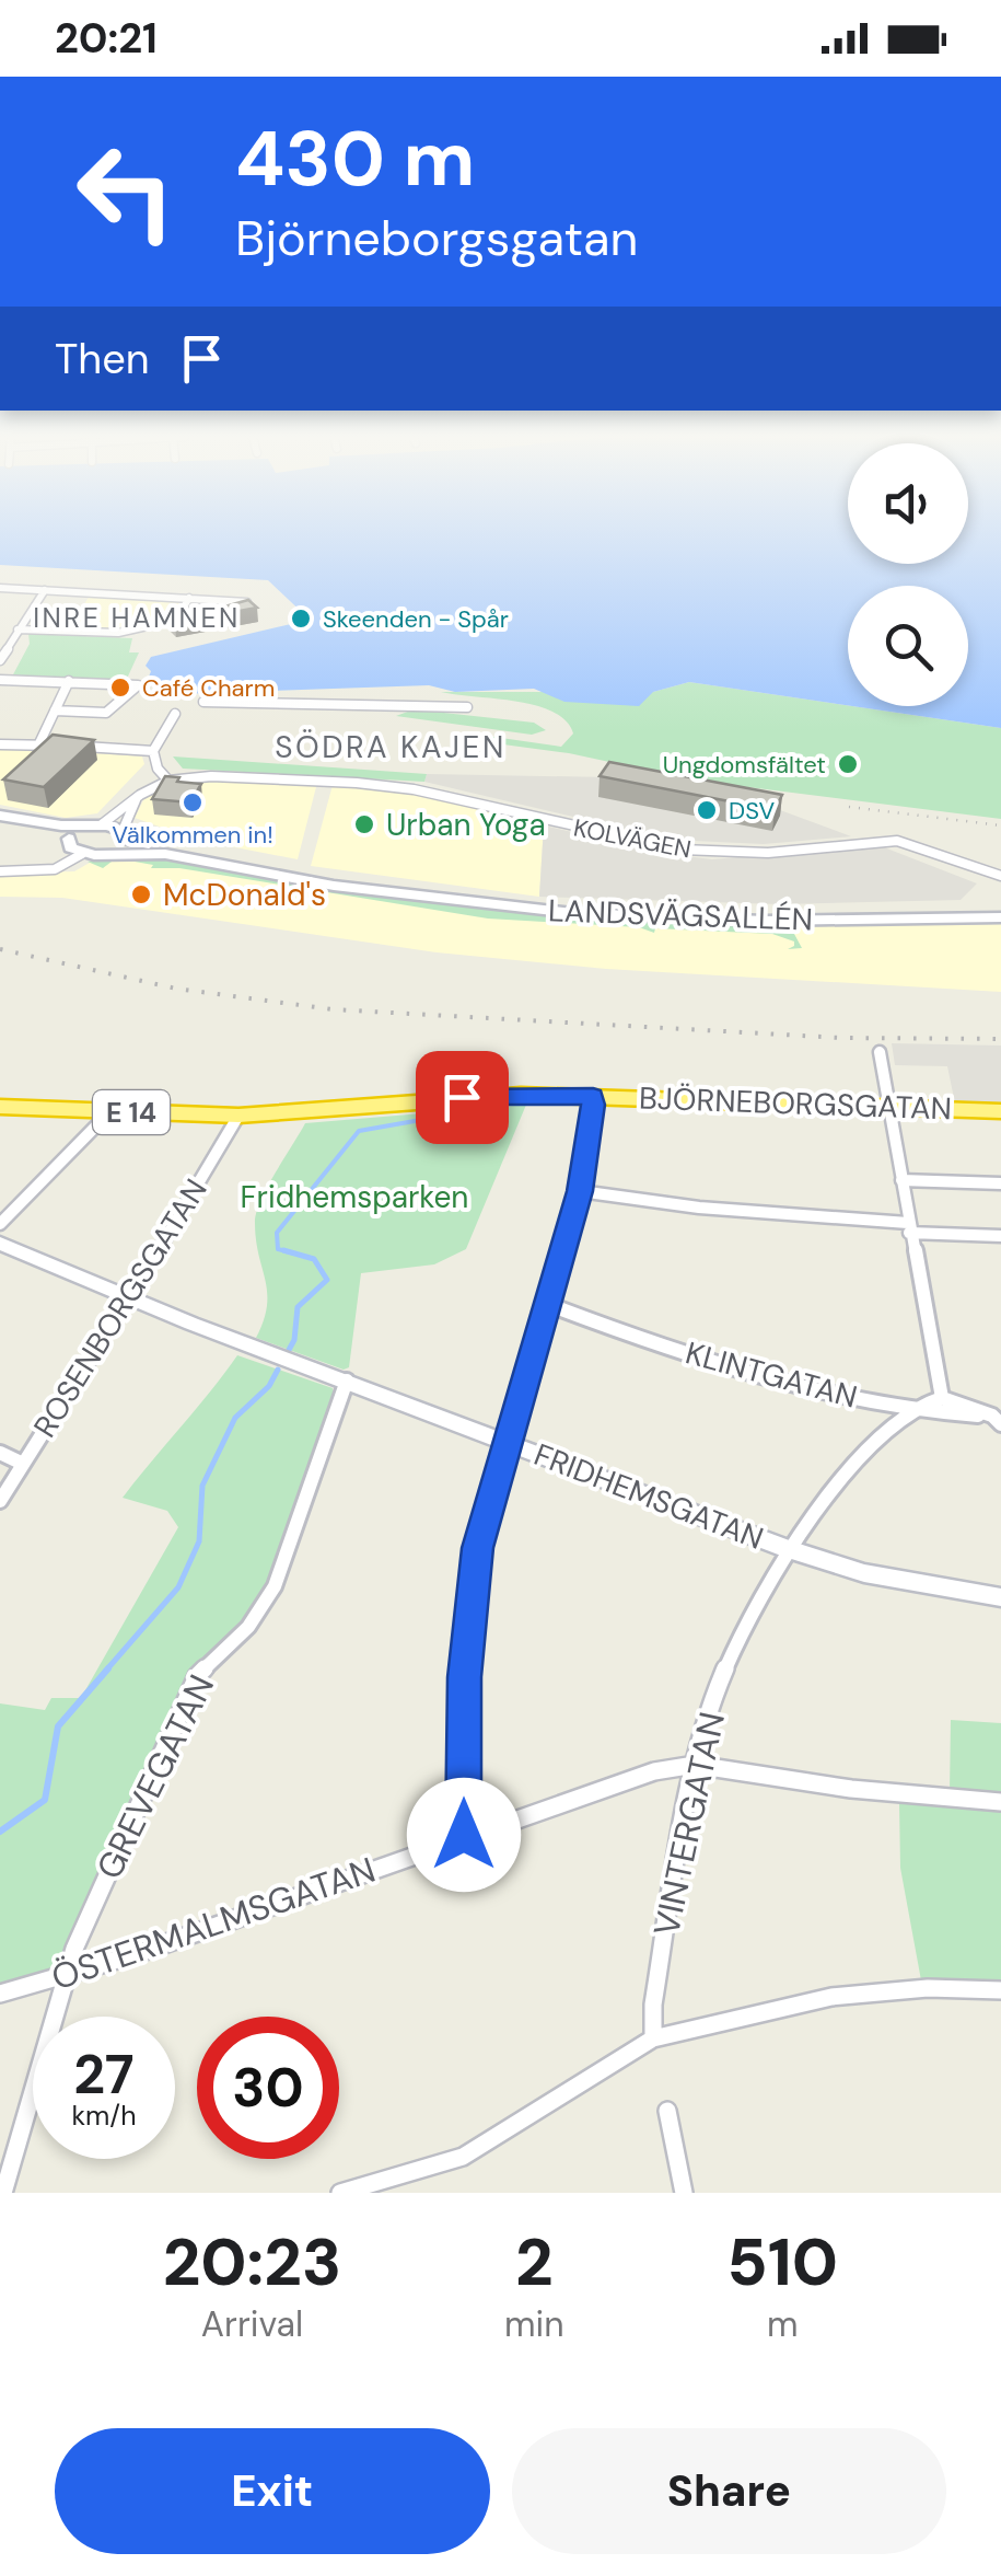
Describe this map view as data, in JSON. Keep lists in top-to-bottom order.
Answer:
{
  "streets": {
    "highway": ["BJÖRNEBORGSGATAN", "E 14"],
    "main road": ["LANDSVÄGSALLÉN", "FRIDHEMSGATAN"],
    "street": [
      "KOLVÄGEN",
      "ROSENBORGSGATAN",
      "KLINTGATAN",
      "GREVEGATAN",
      "VINTERGATAN",
      "ÖSTERMALMSGATAN"
    ]
  },
  "crossings": [
    ["KOLVÄGEN", "LANDSVÄGSALLÉN"],
    ["BJÖRNEBORGSGATAN", "ROSENBORGSGATAN"],
    ["ROSENBORGSGATAN", "FRIDHEMSGATAN"],
    ["KLINTGATAN", "VINTERGATAN"],
    ["FRIDHEMSGATAN", "GREVEGATAN"],
    ["FRIDHEMSGATAN", "VINTERGATAN"],
    ["GREVEGATAN", "ÖSTERMALMSGATAN"],
    ["VINTERGATAN", "ÖSTERMALMSGATAN"]
  ],
  "districts": ["INRE HAMNEN", "SÖDRA KAJEN"],
  "parks": ["Fridhemsparken"],
  "places": [
    "Skeenden - Spår",
    "Café Charm",
    "Ungdomsfältet",
    "Välkommen in!",
    "DSV",
    "Urban Yoga",
    "McDonald's"
  ],
  "page": {
    "status": "20:21",
    "turn": ["430 m", "Björneborgsgatan"],
    "then": "Then",
    "speed": "27 km/h",
    "limit": "30",
    "eta": [
      "20:23",
      "Arrival",
      "2",
      "min",
      "510",
      "m"
    ],
    "buttons": ["Exit", "Share"]
  }
}
